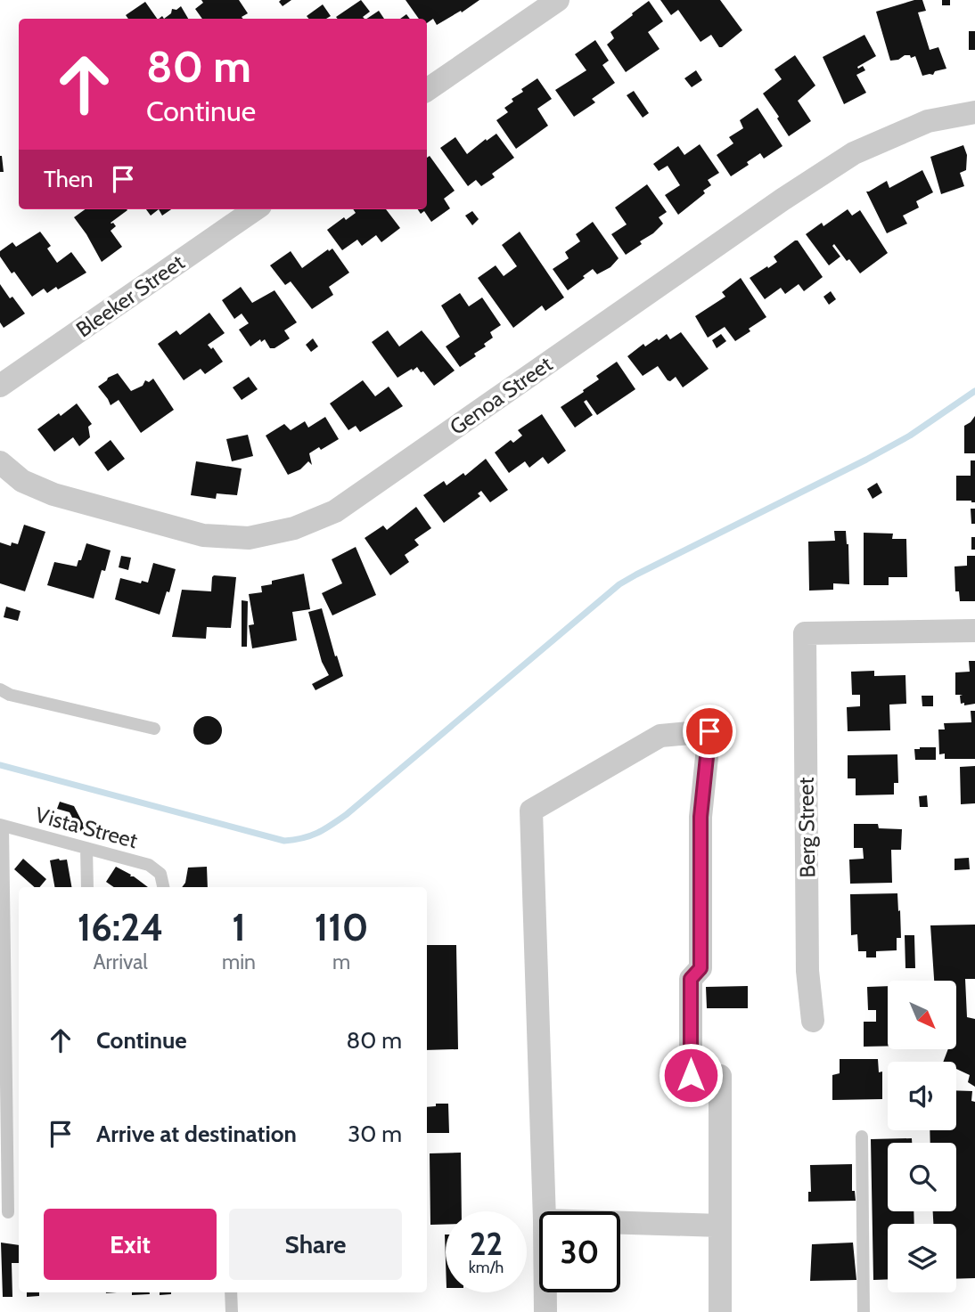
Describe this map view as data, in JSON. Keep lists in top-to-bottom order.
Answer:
{
  "streets": {
    "street": ["Bleeker Street", "Genoa Street", "Berg Street"],
    "lane": ["Vista Street"]
  },
  "north": "bottom right",
  "page": {
    "turn": ["80 m", "Continue"],
    "then": "Then",
    "eta": [
      "16:24",
      "Arrival",
      "1",
      "min",
      "110",
      "m"
    ],
    "list": [
      {
        "name": "Continue",
        "value": "80 m"
      },
      {
        "name": "Arrive at destination",
        "value": "30 m"
      }
    ],
    "buttons": ["Exit", "Share"],
    "speed": "22 km/h",
    "limit": "30"
  }
}
